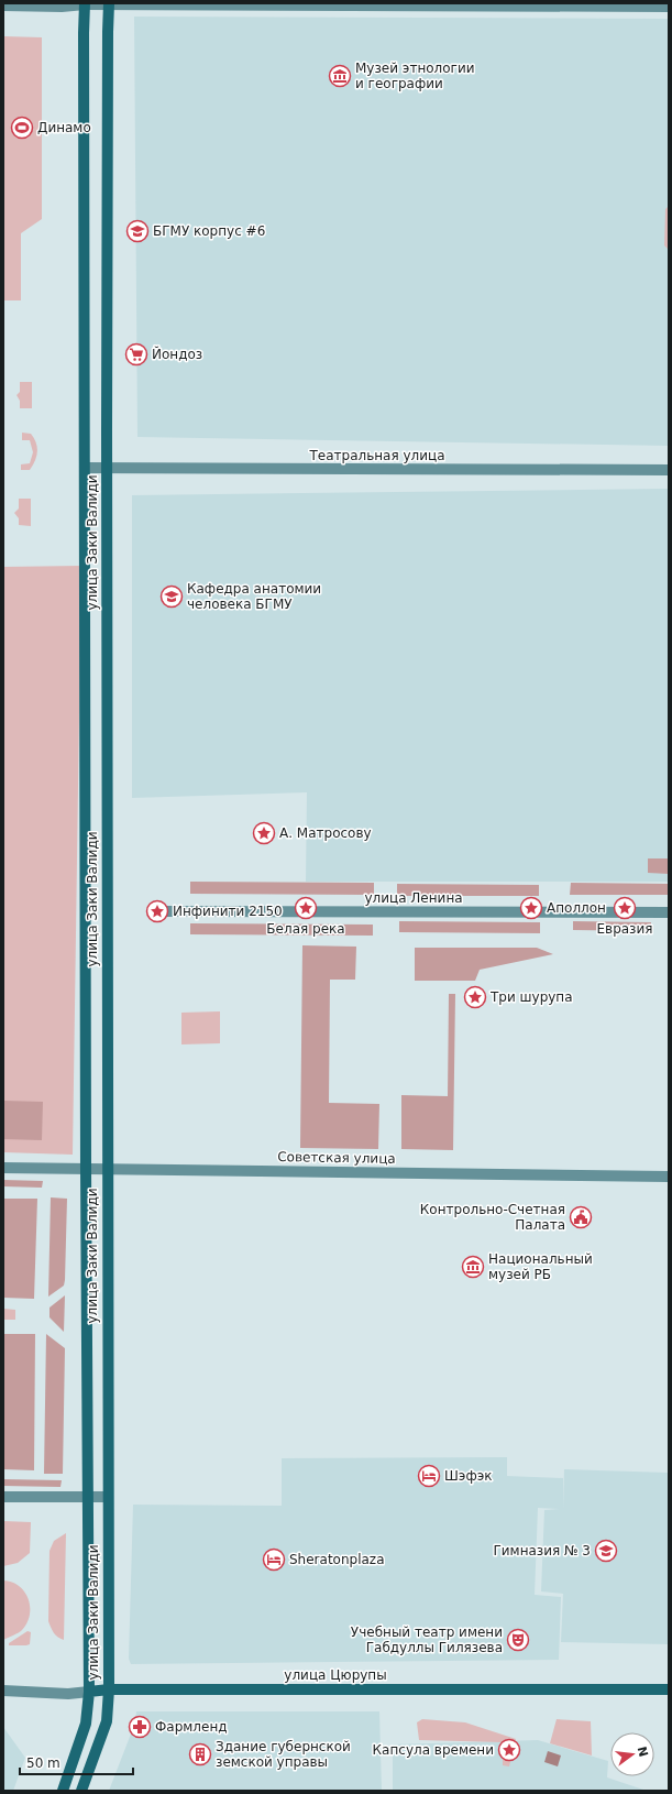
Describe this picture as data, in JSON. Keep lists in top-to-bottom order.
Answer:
{
  "streets": {
    "main road": ["улица Заки Валиди", "улица Цюрупы"],
    "street": ["Театральная улица", "улица Ленина", "Советская улица"]
  },
  "crossings": [
    ["Театральная улица", "улица Заки Валиди"],
    ["улица Заки Валиди", "Советская улица"],
    ["улица Заки Валиди", "улица Цюрупы"]
  ],
  "places": {
    "museum": ["Музей этнологии и географии", "Национальный музей РБ"],
    "sports": ["Динамо"],
    "school or university": ["БГМУ корпус #6", "Кафедра анатомии человека БГМУ", "Гимназия № 3"],
    "supermarket": ["Йондоз"],
    "place": [
      "А. Матросову",
      "Белая река",
      "Аполлон",
      "Евразия",
      "Инфинити 2150",
      "Три шурупа",
      "Капсула времени"
    ],
    "public building": ["Контрольно-Счетная Палата"],
    "hotel": ["Шэфэк", "Sheratonplaza"],
    "theatre": ["Учебный театр имени Габдуллы Гилязева"],
    "pharmacy": ["Фармленд"],
    "building": ["Здание губернской земской управы"]
  },
  "scale_bar": "50 m",
  "north": "right"
}
